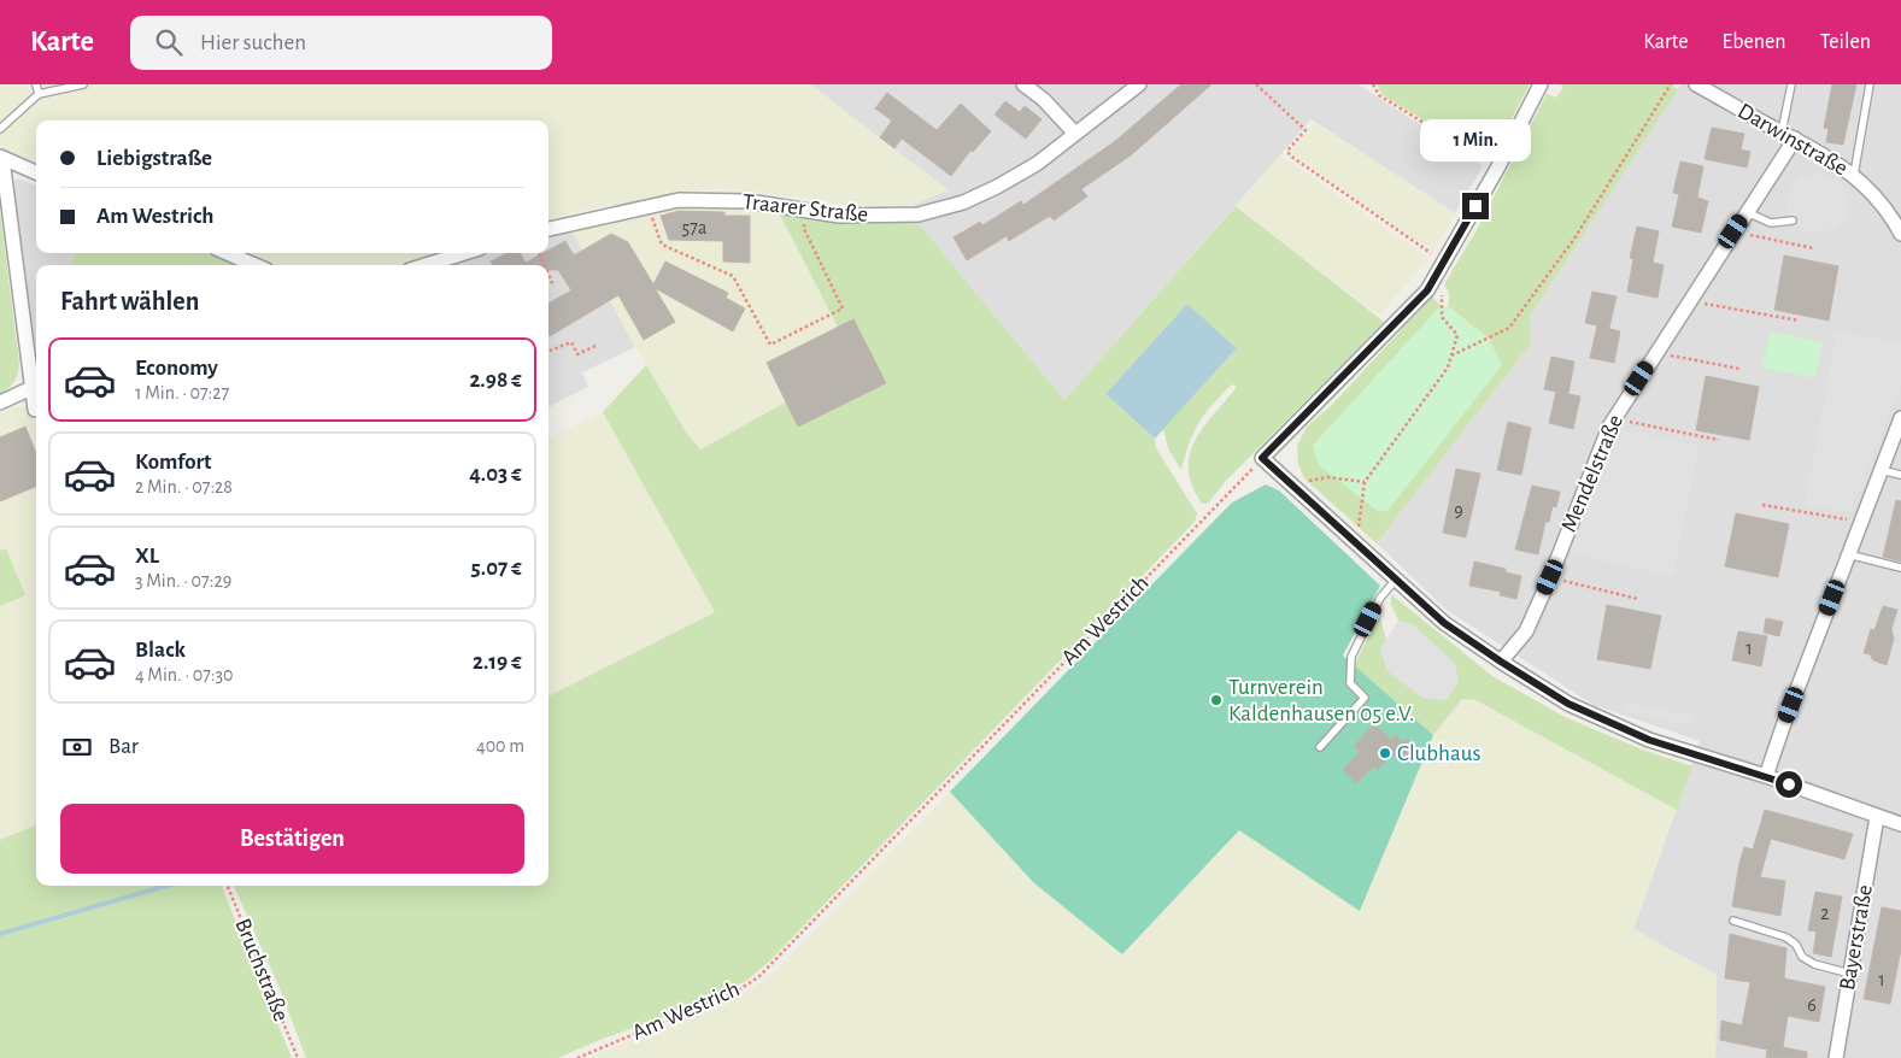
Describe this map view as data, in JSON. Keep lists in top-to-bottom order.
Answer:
{
  "streets": {
    "street": [
      "Darwinstraße",
      "Traarer Straße",
      "Mendelstraße",
      "Bayerstraße"
    ],
    "path": ["Am Westrich", "Bruchstraße"]
  },
  "crossings": [
    ["Darwinstraße", "Mendelstraße"]
  ],
  "places": ["Turnverein Kaldenhausen 05 e.V.", "Clubhaus"],
  "house_numbers": [
    "57a",
    "9",
    "1",
    "2",
    "1",
    "6"
  ],
  "page": {
    "header": "Karte",
    "search": "Hier suchen",
    "nav": ["Karte", "Ebenen", "Teilen"],
    "bubble": "1 Min.",
    "banner": ["Liebigstraße", "Am Westrich"],
    "heading": "Fahrt wählen",
    "list": [
      {
        "name": "Economy",
        "note": "1 Min. · 07:27",
        "value": "2.98 €"
      },
      {
        "name": "Komfort",
        "note": "2 Min. · 07:28",
        "value": "4.03 €"
      },
      {
        "name": "XL",
        "note": "3 Min. · 07:29",
        "value": "5.07 €"
      },
      {
        "name": "Black",
        "note": "4 Min. · 07:30",
        "value": "2.19 €"
      }
    ],
    "pay": ["Bar", "400 m"],
    "buttons": "Bestätigen"
  }
}
